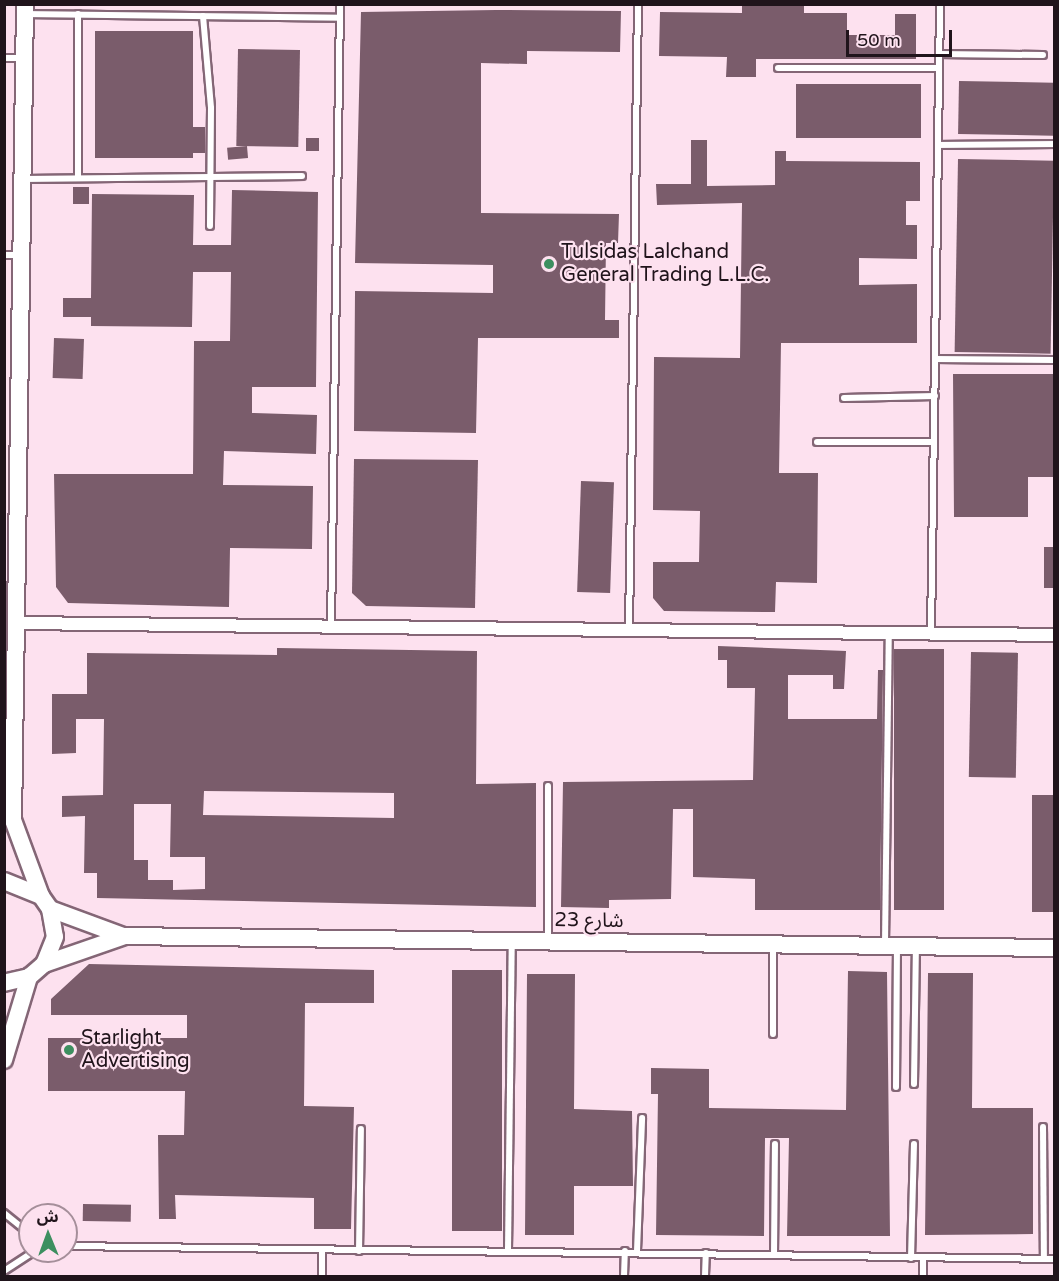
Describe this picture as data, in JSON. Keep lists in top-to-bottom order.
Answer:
{
  "streets": {
    "street": ["شارع 23"]
  },
  "places": ["Tulsidas Lalchand General Trading L.L.C.", "Starlight Advertising"],
  "scale_bar": "50 m",
  "north": "top"
}
